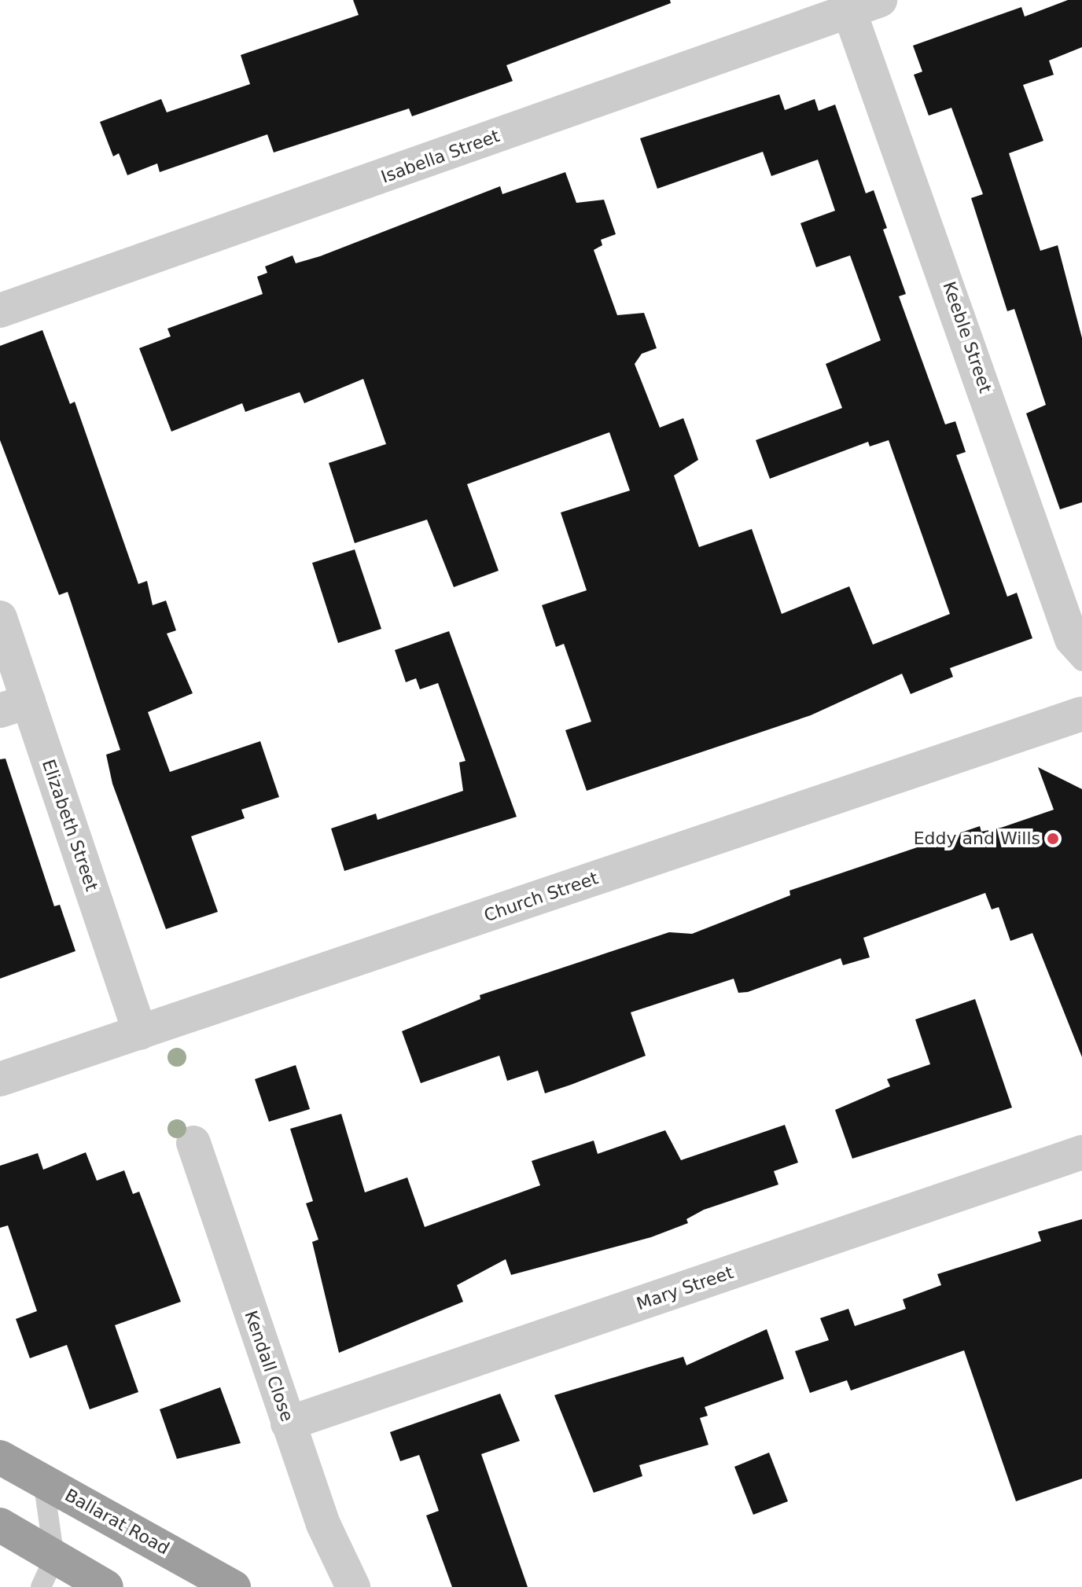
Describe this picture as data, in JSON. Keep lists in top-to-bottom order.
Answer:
{
  "streets": {
    "highway": ["Ballarat Road"],
    "street": [
      "Isabella Street",
      "Keeble Street",
      "Elizabeth Street",
      "Church Street",
      "Mary Street",
      "Kendall Close"
    ]
  },
  "crossings": [
    ["Isabella Street", "Keeble Street"],
    ["Elizabeth Street", "Church Street"],
    ["Mary Street", "Kendall Close"]
  ],
  "places": ["Eddy and Wills"]
}
